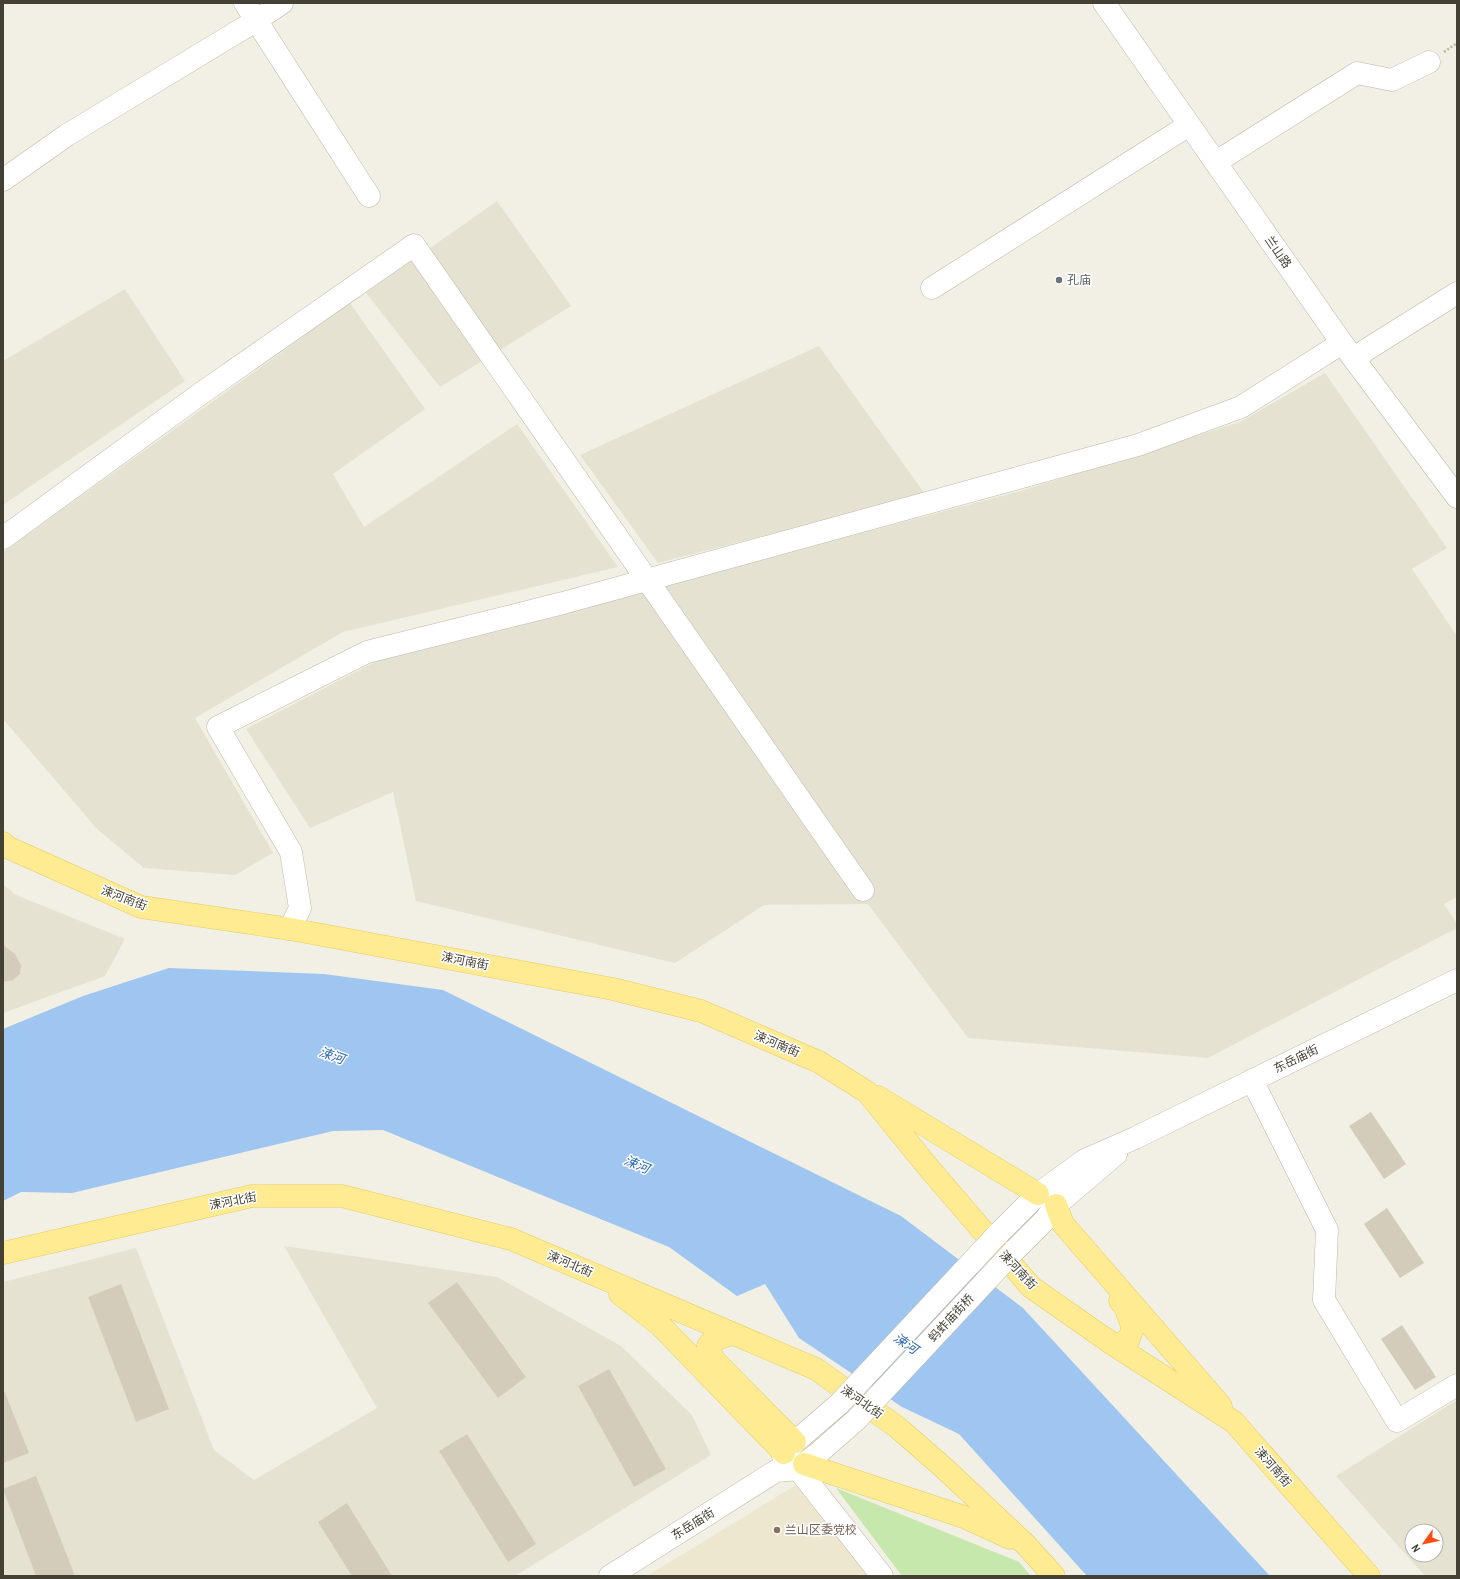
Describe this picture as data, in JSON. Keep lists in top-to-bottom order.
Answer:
{
  "streets": {
    "main road": ["涑河南街", "涑河北街"],
    "street": ["兰山路", "东岳庙街", "蚂蚱庙街桥"]
  },
  "crossings": [
    ["东岳庙街", "蚂蚱庙街桥"]
  ],
  "water": ["涑河"],
  "places": ["孔庙", "兰山区委党校"],
  "north": "bottom left"
}
